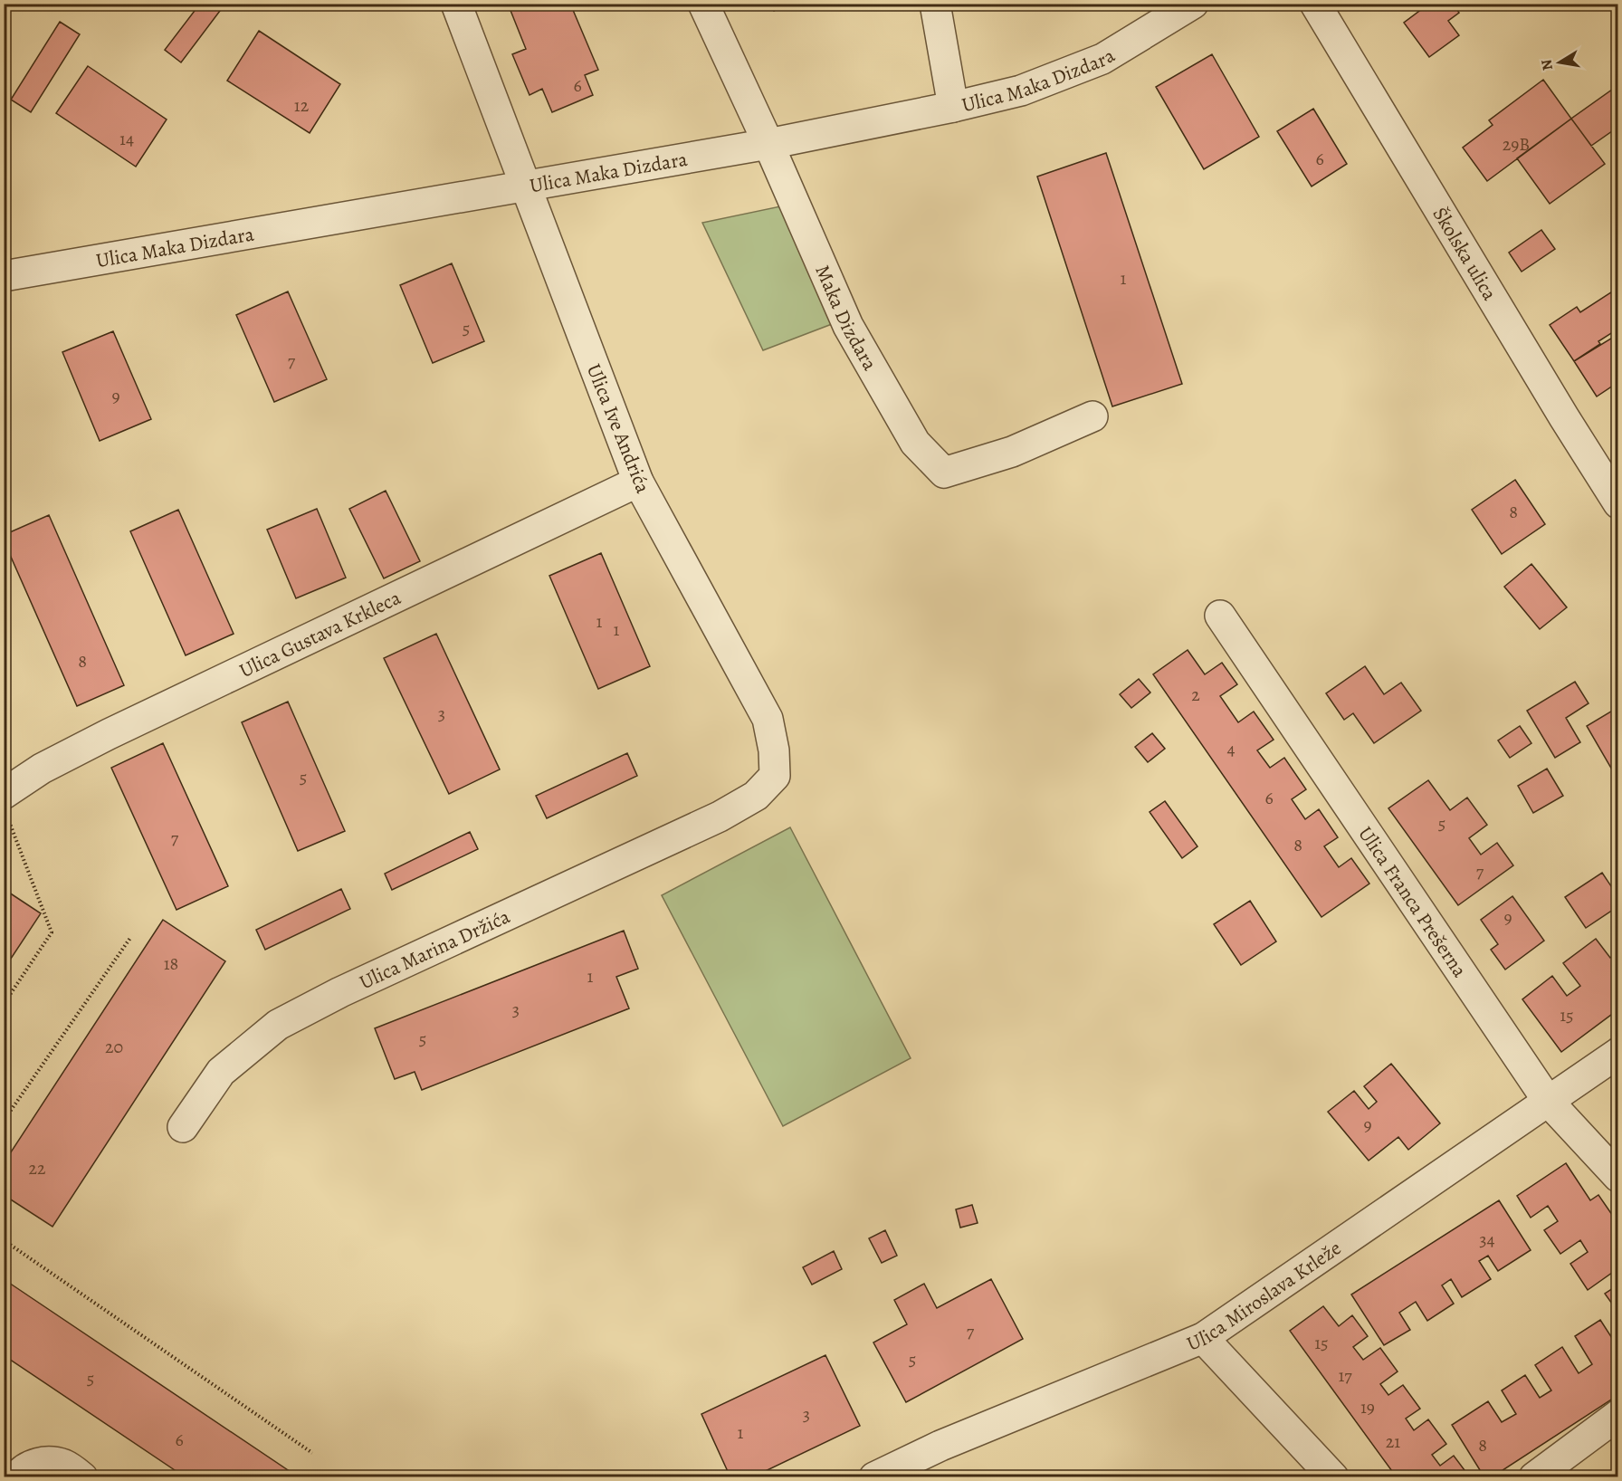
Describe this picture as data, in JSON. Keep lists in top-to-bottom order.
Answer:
{
  "streets": {
    "street": [
      "Ulica Maka Dizdara",
      "Školska ulica",
      "Maka Dizdara",
      "Ulica Ive Andrića",
      "Ulica Gustava Krkleca",
      "Ulica Franca Prešerna",
      "Ulica Marina Držića",
      "Ulica Miroslava Krleže"
    ]
  },
  "crossings": [
    ["Ulica Maka Dizdara", "Maka Dizdara"],
    ["Ulica Maka Dizdara", "Ulica Ive Andrića"],
    ["Ulica Ive Andrića", "Ulica Gustava Krkleca"],
    ["Ulica Ive Andrića", "Ulica Marina Držića"],
    ["Ulica Franca Prešerna", "Ulica Miroslava Krleže"]
  ],
  "house_numbers": [
    "6",
    "12",
    "14",
    "29B",
    "6",
    "1",
    "5",
    "7",
    "9",
    "8",
    "1",
    "1",
    "8",
    "2",
    "3",
    "4",
    "5",
    "6",
    "5",
    "7",
    "8",
    "7",
    "9",
    "18",
    "1",
    "3",
    "15",
    "5",
    "20",
    "9",
    "22",
    "34",
    "7",
    "15",
    "5",
    "17",
    "5",
    "19",
    "3",
    "1",
    "6",
    "21",
    "8"
  ],
  "north": "left"
}
